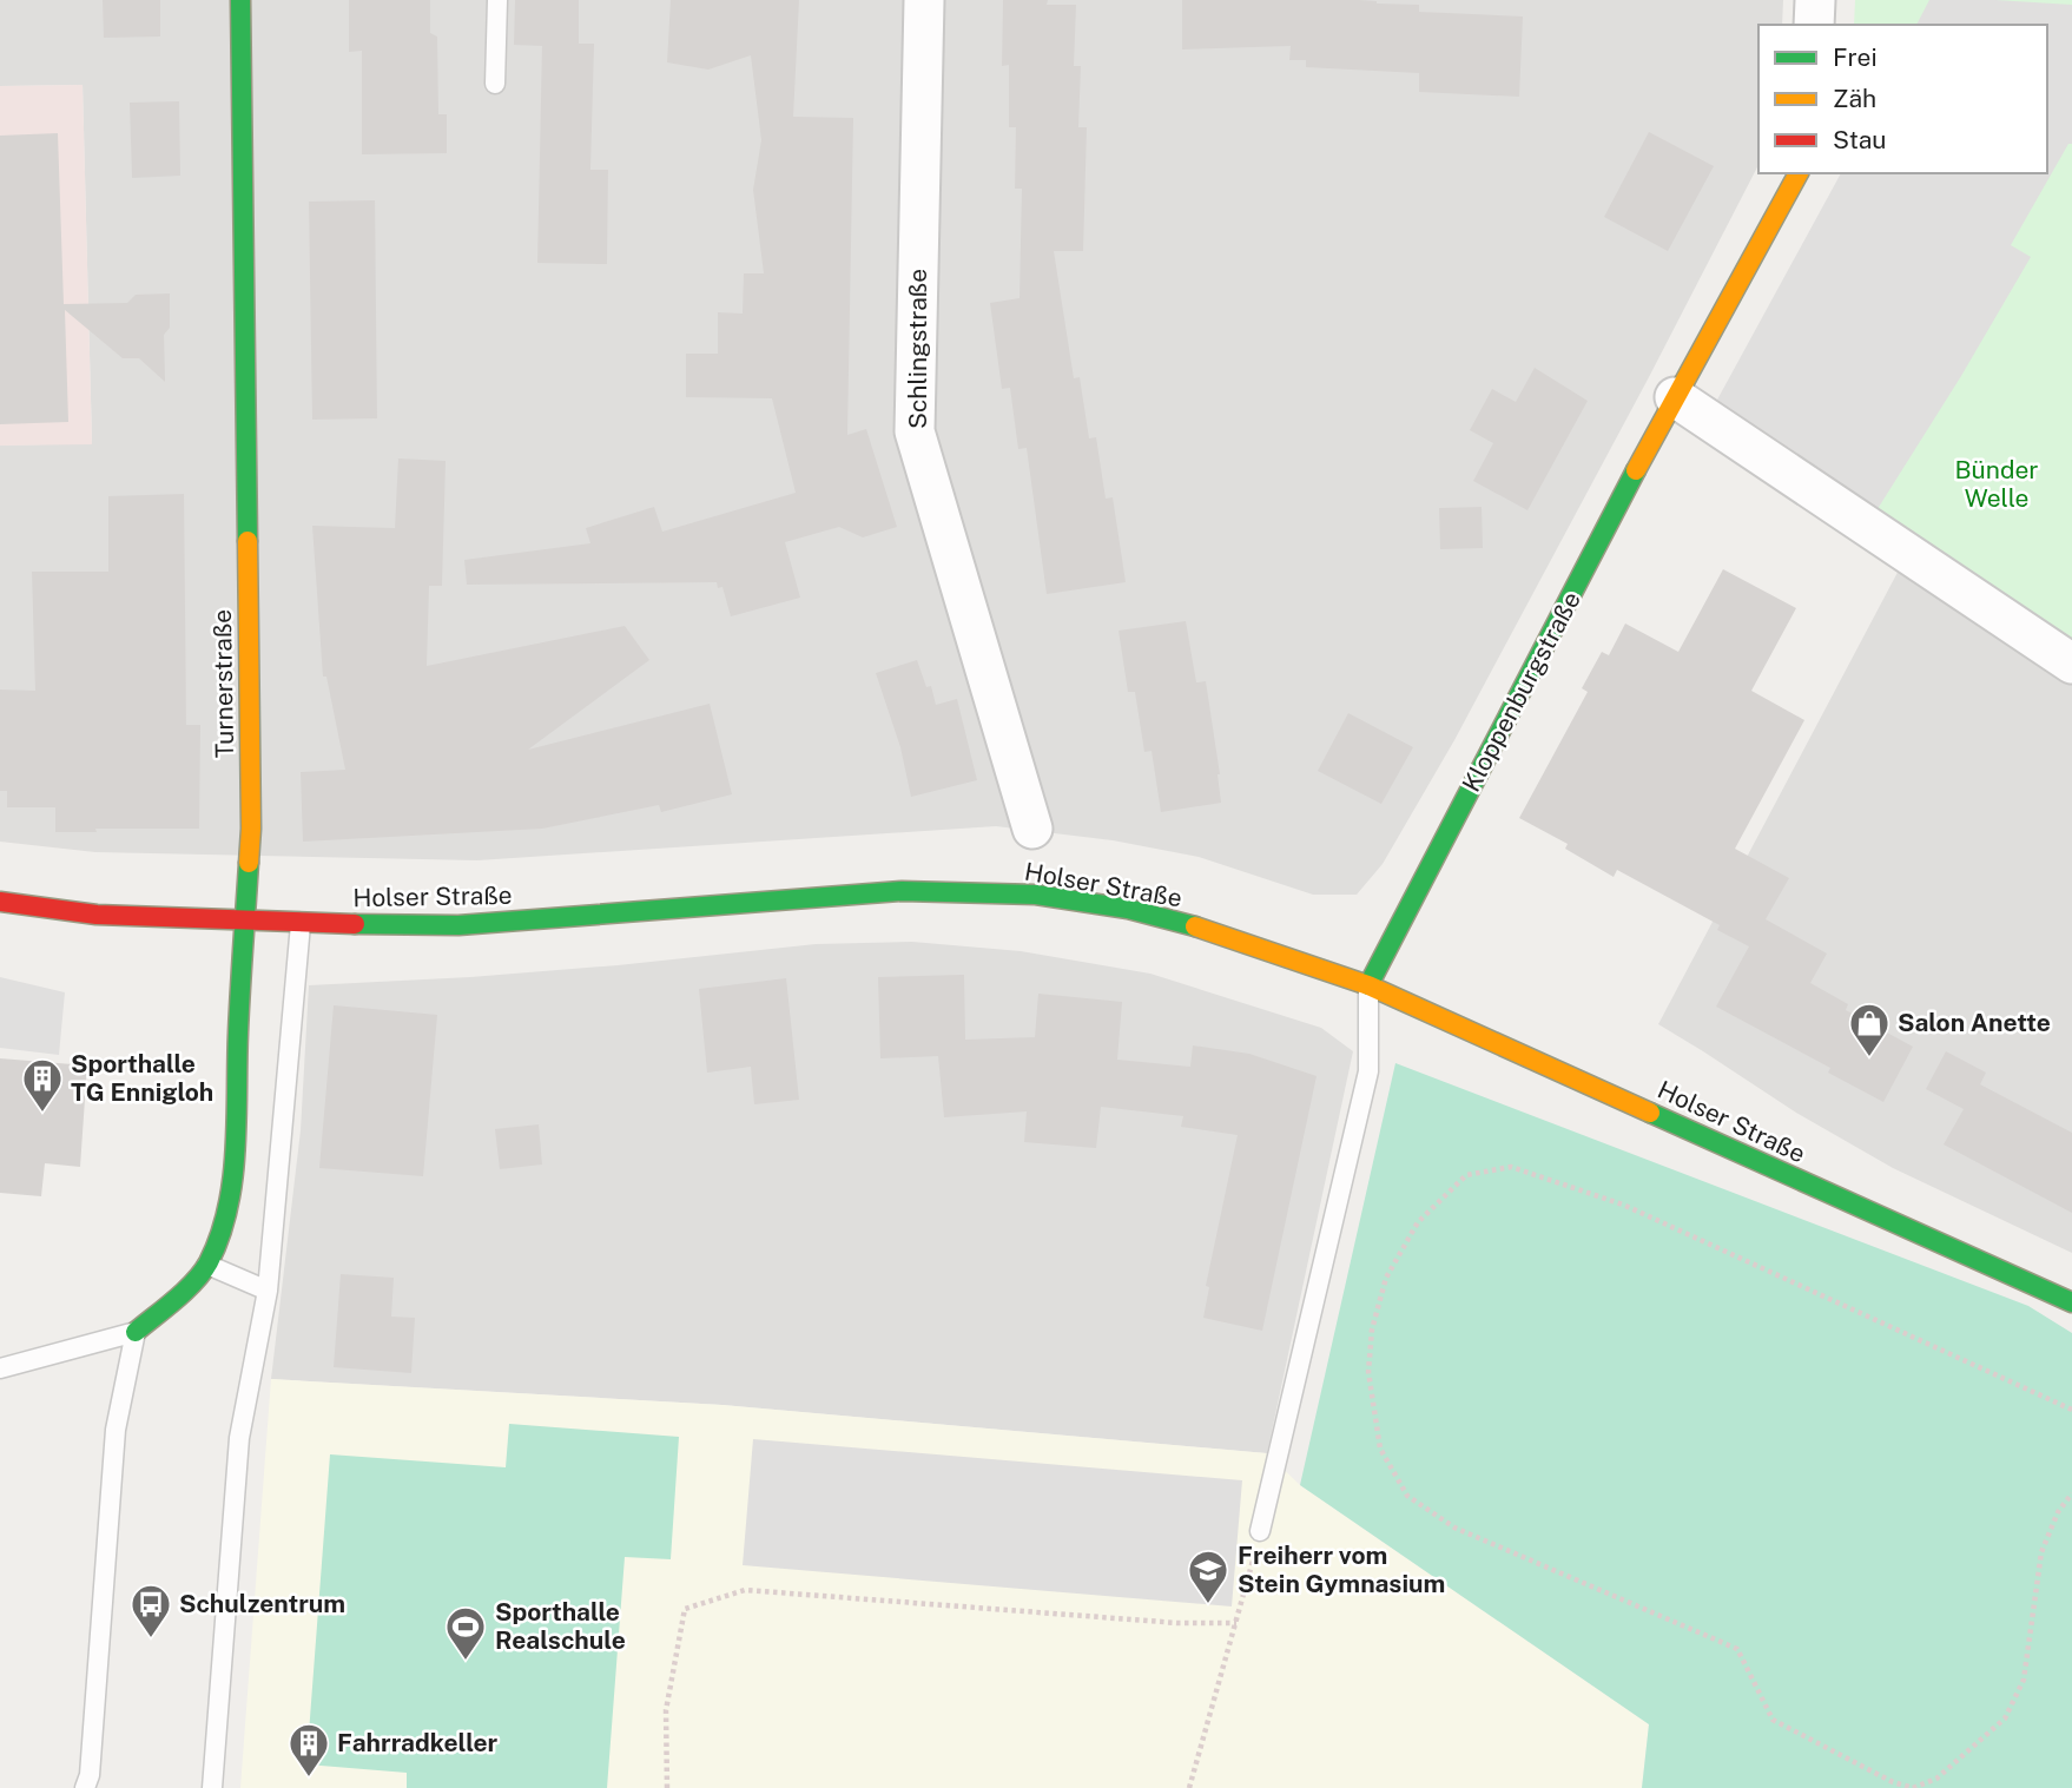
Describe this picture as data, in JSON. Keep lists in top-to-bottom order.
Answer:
{
  "streets": {
    "street": [
      "Schlingstraße",
      "Turnerstraße",
      "Kloppenburgstraße",
      "Holser Straße"
    ]
  },
  "crossings": [
    ["Turnerstraße", "Holser Straße"],
    ["Kloppenburgstraße", "Holser Straße"]
  ],
  "parks": ["Bünder Welle"],
  "places": {
    "shop": ["Salon Anette"],
    "building": ["Sporthalle TG Ennigloh", "Fahrradkeller"],
    "school or university": ["Freiherr vom Stein Gymnasium"],
    "bus stop": ["Schulzentrum"],
    "sports": ["Sporthalle Realschule"]
  },
  "legend": ["Frei", "Zäh", "Stau"]
}
